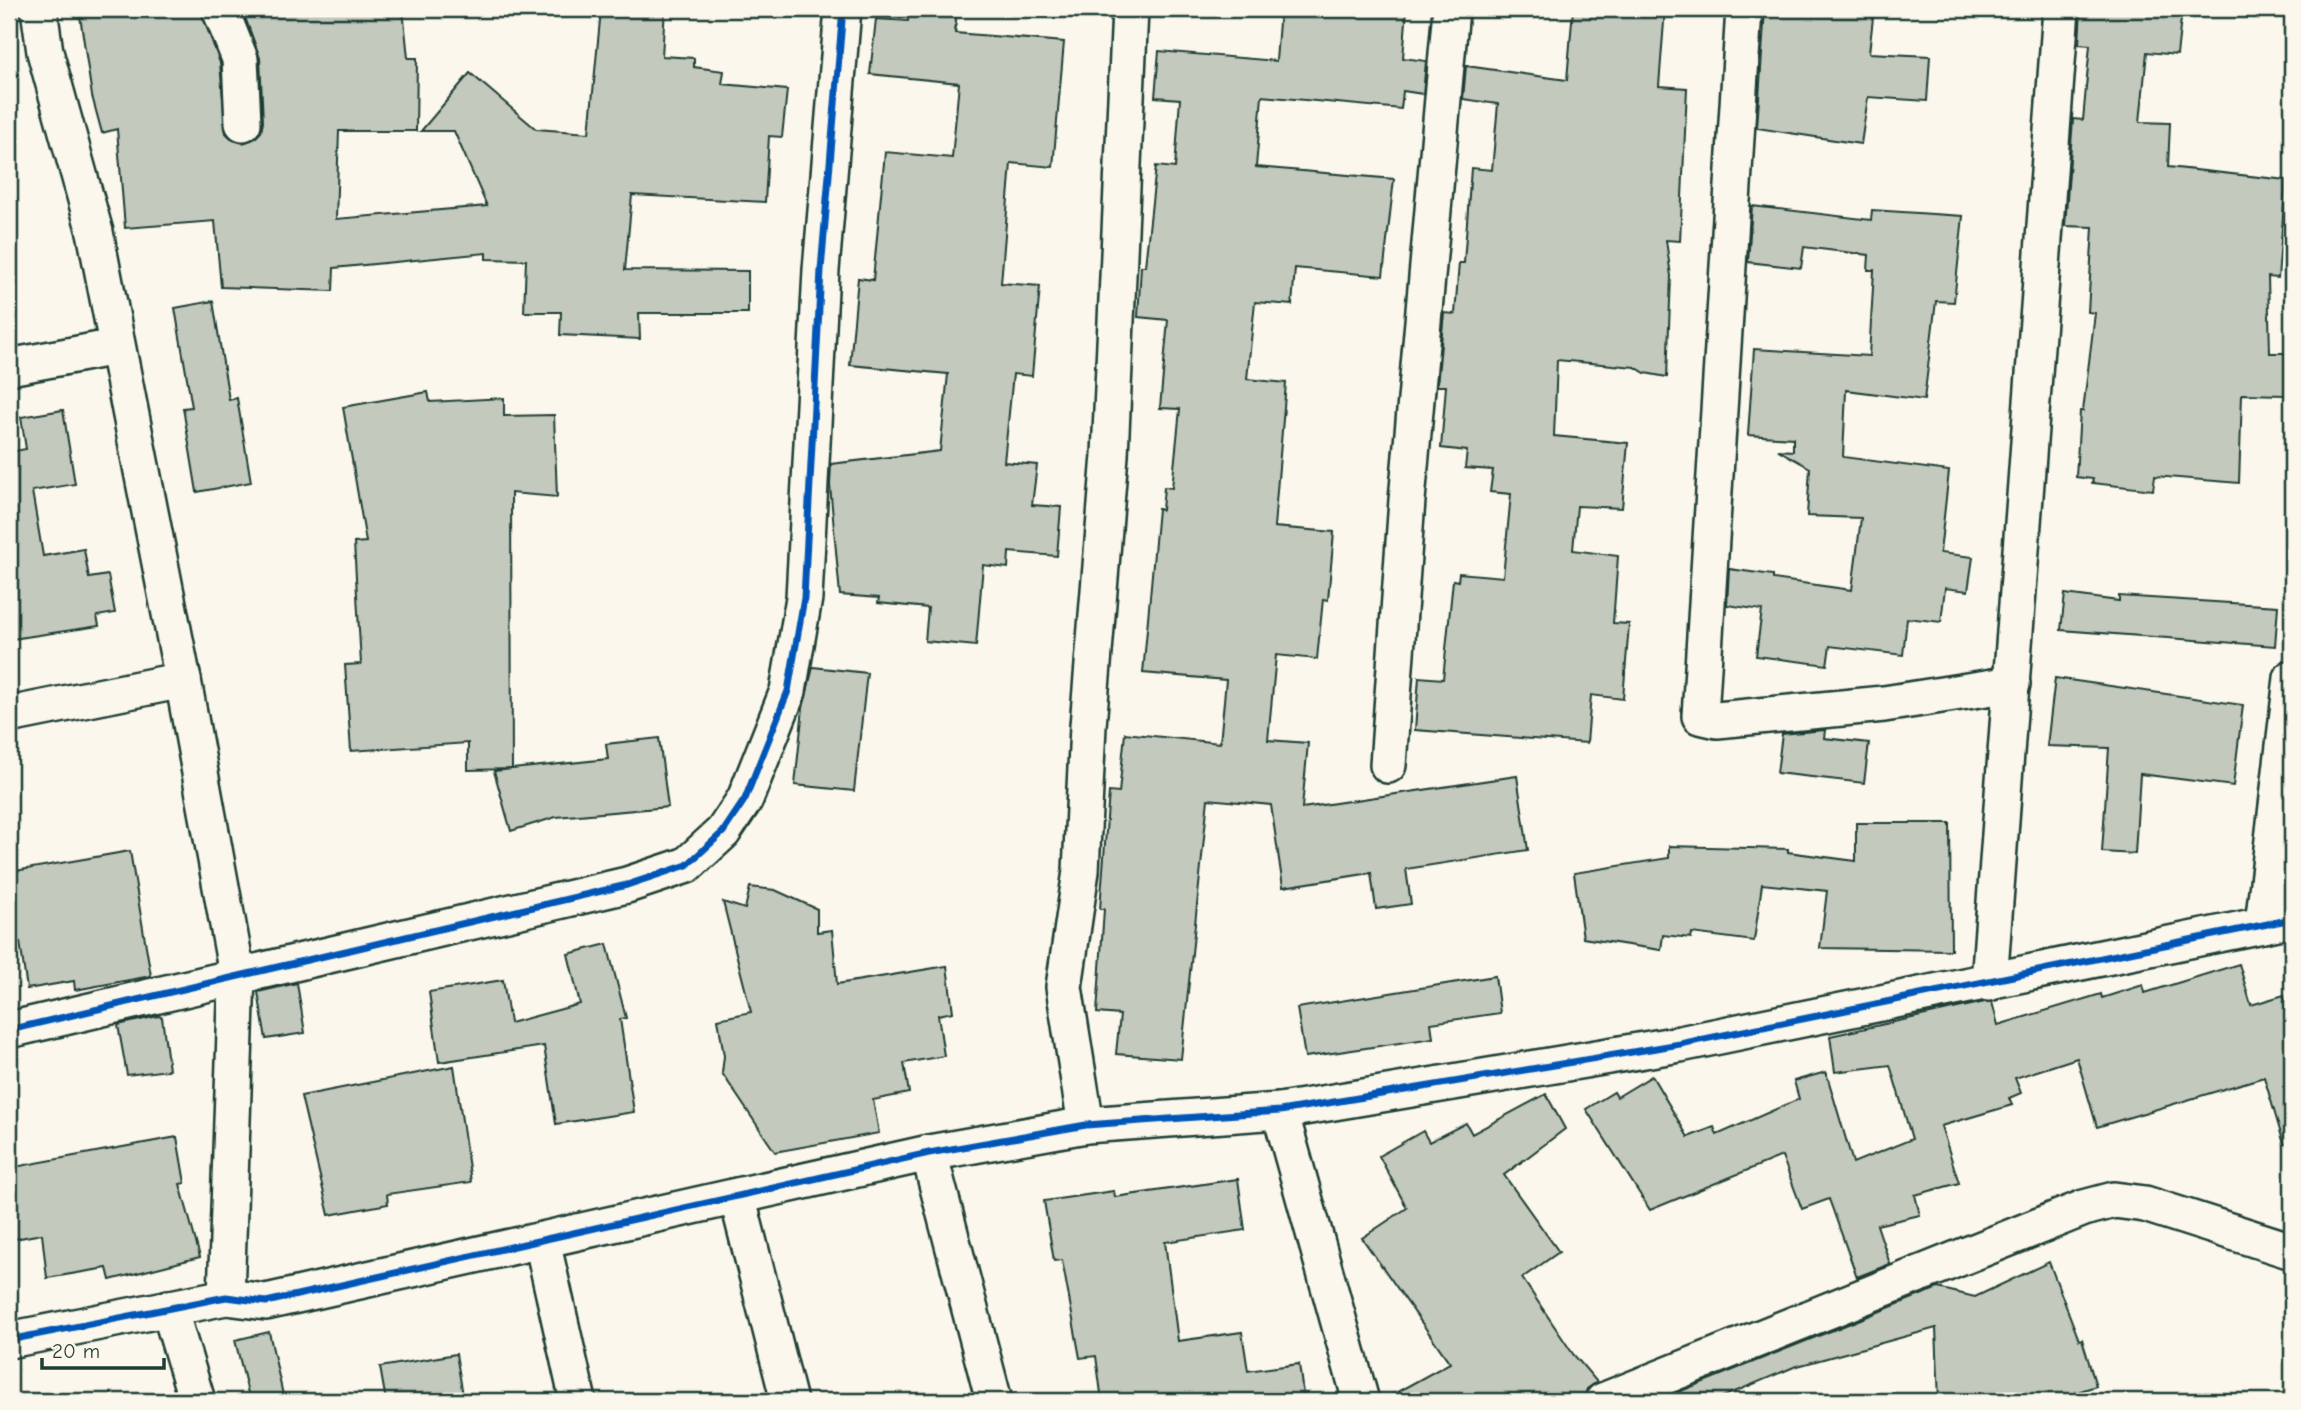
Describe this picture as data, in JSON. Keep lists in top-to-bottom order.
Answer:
{
  "scale_bar": "20 m"
}
